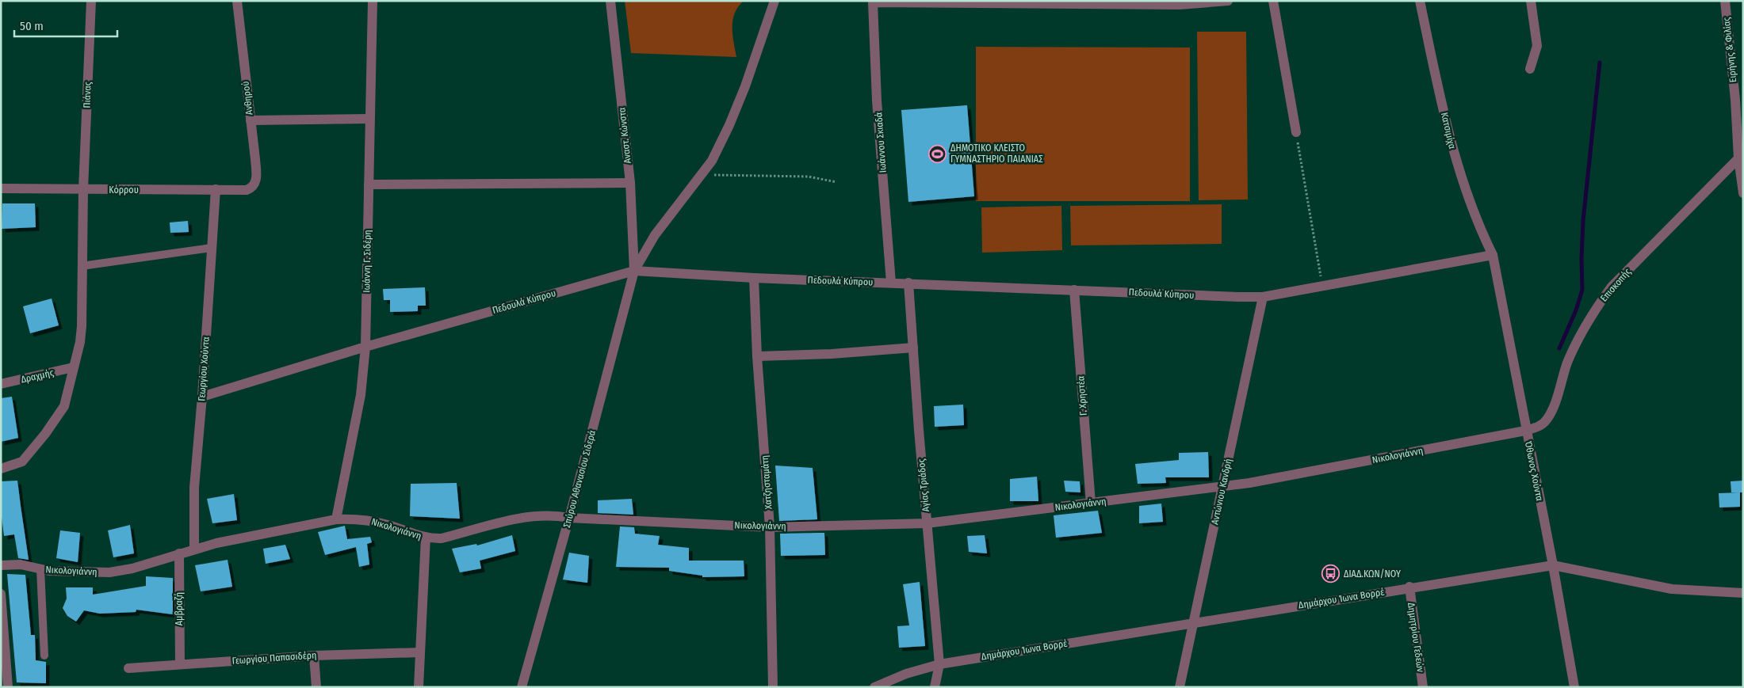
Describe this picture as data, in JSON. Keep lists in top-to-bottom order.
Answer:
{
  "streets": {
    "street": [
      "Ειρήνης & Φιλίας",
      "Πιάνας",
      "Ανθηρού",
      "Κατσιμίχα",
      "Αναστ. Κώνστα",
      "Ιωάννου Σκιαδά",
      "Κόρρου",
      "Ιωάννη Γ. Σιδέρη",
      "Πεδουλά Κύπρου",
      "Επισκοπής",
      "Γεωργίου Χούντα",
      "Δραχμής",
      "Γ. Χρηστέα",
      "Νικολογιάννη",
      "Όθωνος Χούντα",
      "Σπύρου Αθανασίου Σιδερά",
      "Χατζησταμάτη",
      "Αγίας Τριάδος",
      "Αντώνιου Κανδρή",
      "Δημάρχου Ίωνα Βορρέ",
      "Αμβραζή",
      "Δημητρίου Γεδεών",
      "Γεωργίου Παπασιδέρη"
    ]
  },
  "crossings": [
    ["Ειρήνης & Φιλίας", "Επισκοπής"],
    ["Πιάνας", "Κόρρου"],
    ["Πιάνας", "Δραχμής"],
    ["Ανθηρού", "Κόρρου"],
    ["Κατσιμίχα", "Πεδουλά Κύπρου"],
    ["Κατσιμίχα", "Όθωνος Χούντα"],
    ["Αναστ. Κώνστα", "Πεδουλά Κύπρου"],
    ["Αναστ. Κώνστα", "Σπύρου Αθανασίου Σιδερά"],
    ["Ιωάννου Σκιαδά", "Πεδουλά Κύπρου"],
    ["Κόρρου", "Γεωργίου Χούντα"],
    ["Ιωάννη Γ. Σιδέρη", "Πεδουλά Κύπρου"],
    ["Ιωάννη Γ. Σιδέρη", "Νικολογιάννη"],
    ["Πεδουλά Κύπρου", "Γεωργίου Χούντα"],
    ["Πεδουλά Κύπρου", "Γ. Χρηστέα"],
    ["Πεδουλά Κύπρου", "Όθωνος Χούντα"],
    ["Πεδουλά Κύπρου", "Σπύρου Αθανασίου Σιδερά"],
    ["Πεδουλά Κύπρου", "Χατζησταμάτη"],
    ["Πεδουλά Κύπρου", "Αγίας Τριάδος"],
    ["Πεδουλά Κύπρου", "Αντώνιου Κανδρή"],
    ["Επισκοπής", "Νικολογιάννη"],
    ["Επισκοπής", "Όθωνος Χούντα"],
    ["Γεωργίου Χούντα", "Νικολογιάννη"],
    ["Γ. Χρηστέα", "Νικολογιάννη"],
    ["Νικολογιάννη", "Όθωνος Χούντα"],
    ["Νικολογιάννη", "Σπύρου Αθανασίου Σιδερά"],
    ["Νικολογιάννη", "Χατζησταμάτη"],
    ["Νικολογιάννη", "Αγίας Τριάδος"],
    ["Νικολογιάννη", "Αντώνιου Κανδρή"],
    ["Νικολογιάννη", "Αμβραζή"],
    ["Όθωνος Χούντα", "Δημάρχου Ίωνα Βορρέ"],
    ["Αγίας Τριάδος", "Δημάρχου Ίωνα Βορρέ"],
    ["Αντώνιου Κανδρή", "Δημάρχου Ίωνα Βορρέ"],
    ["Δημάρχου Ίωνα Βορρέ", "Δημητρίου Γεδεών"],
    ["Αμβραζή", "Γεωργίου Παπασιδέρη"]
  ],
  "places": {
    "sports": ["ΔΗΜΟΤΙΚΟ ΚΛΕΙΣΤΟ ΓΥΜΝΑΣΤΗΡΙΟ ΠΑΙΑΝΙΑΣ"],
    "bus stop": ["ΔΙΑΔ.ΚΩΝ/ΝΟΥ"]
  },
  "scale_bar": "50 m"
}
